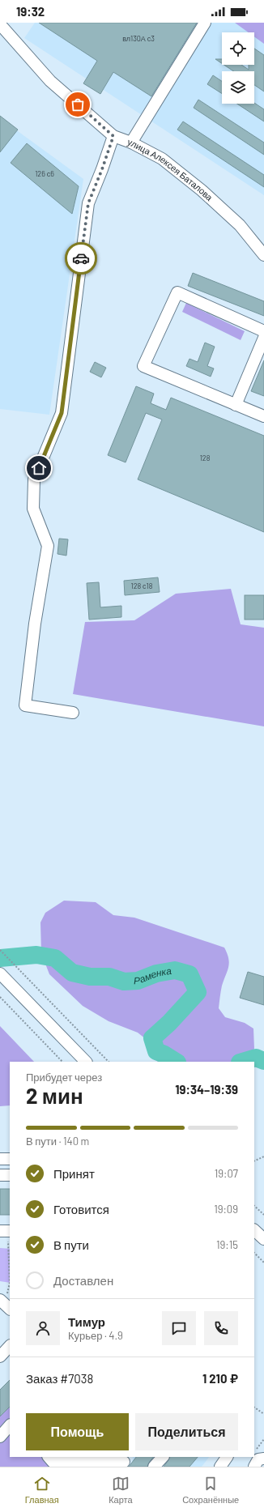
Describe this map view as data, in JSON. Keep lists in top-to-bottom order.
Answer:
{
  "streets": {
    "street": ["улица Алексея Баталова"]
  },
  "water": ["Раменка"],
  "house_numbers": [
    "вл130А с3",
    "126 с6",
    "128",
    "128 с18"
  ],
  "page": {
    "status": "19:32",
    "heading": ["2 мин", "Прибудет через", "19:34–19:39"],
    "panel": [
      "Тимур",
      "Курьер · 4.9",
      "Заказ #7038",
      "1 210 ₽"
    ],
    "bar": "В пути · 140 m",
    "list": [
      ["Принят", "19:07"],
      ["Готовится", "19:09"],
      ["В пути", "19:15"],
      "Доставлен"
    ],
    "buttons": ["Помощь", "Поделиться"],
    "tabs": ["Главная", "Карта", "Сохранённые"]
  }
}
